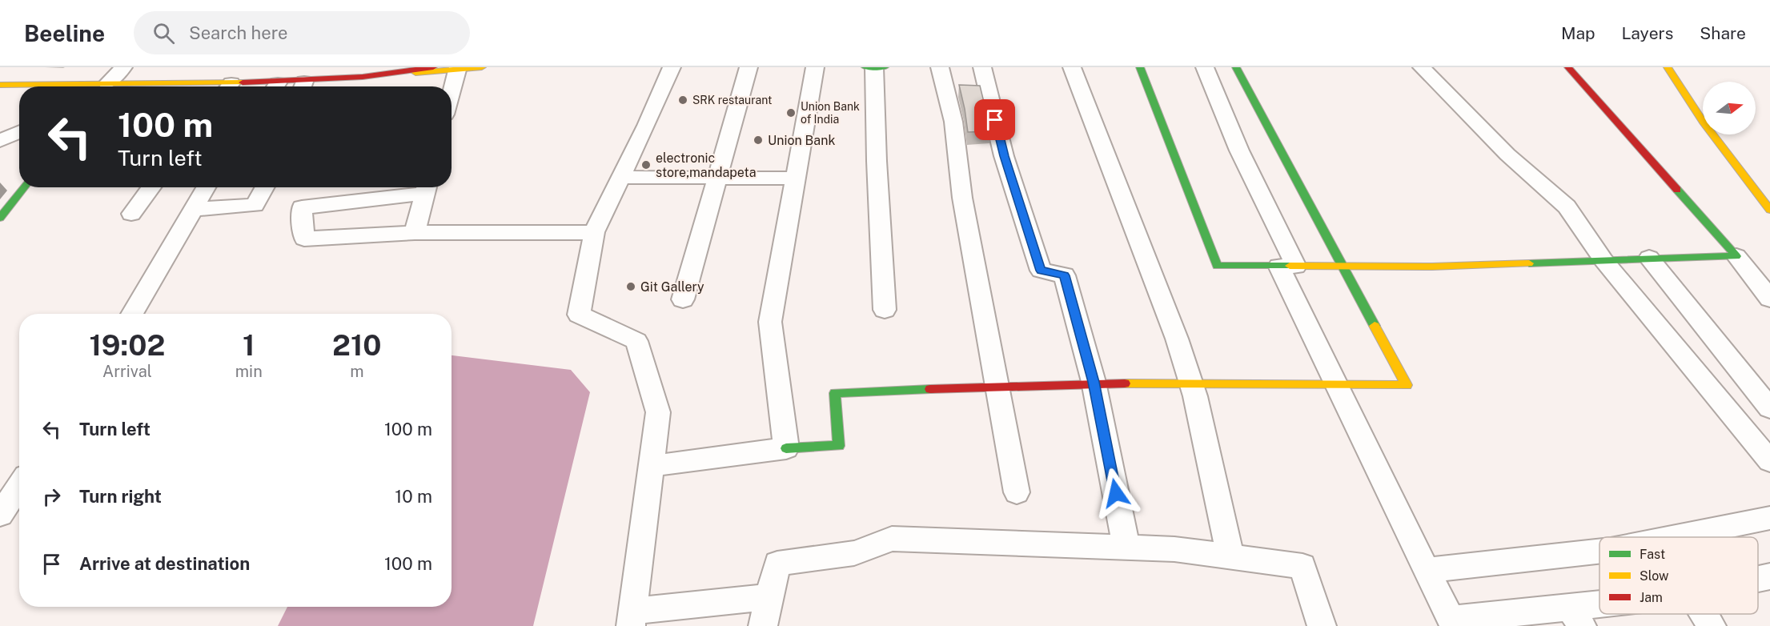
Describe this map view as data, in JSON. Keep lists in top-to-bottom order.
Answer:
{
  "places": [
    "SRK restaurant",
    "Union Bank of India",
    "Union Bank",
    "electronic store,mandapeta",
    "Git Gallery"
  ],
  "legend": ["Fast", "Slow", "Jam"],
  "north": "right",
  "page": {
    "header": "Beeline",
    "search": "Search here",
    "nav": ["Map", "Layers", "Share"],
    "turn": ["100 m", "Turn left"],
    "eta": [
      "19:02",
      "Arrival",
      "1",
      "min",
      "210",
      "m"
    ],
    "list": [
      {
        "name": "Turn left",
        "value": "100 m"
      },
      {
        "name": "Turn right",
        "value": "10 m"
      },
      {
        "name": "Arrive at destination",
        "value": "100 m"
      }
    ]
  }
}
